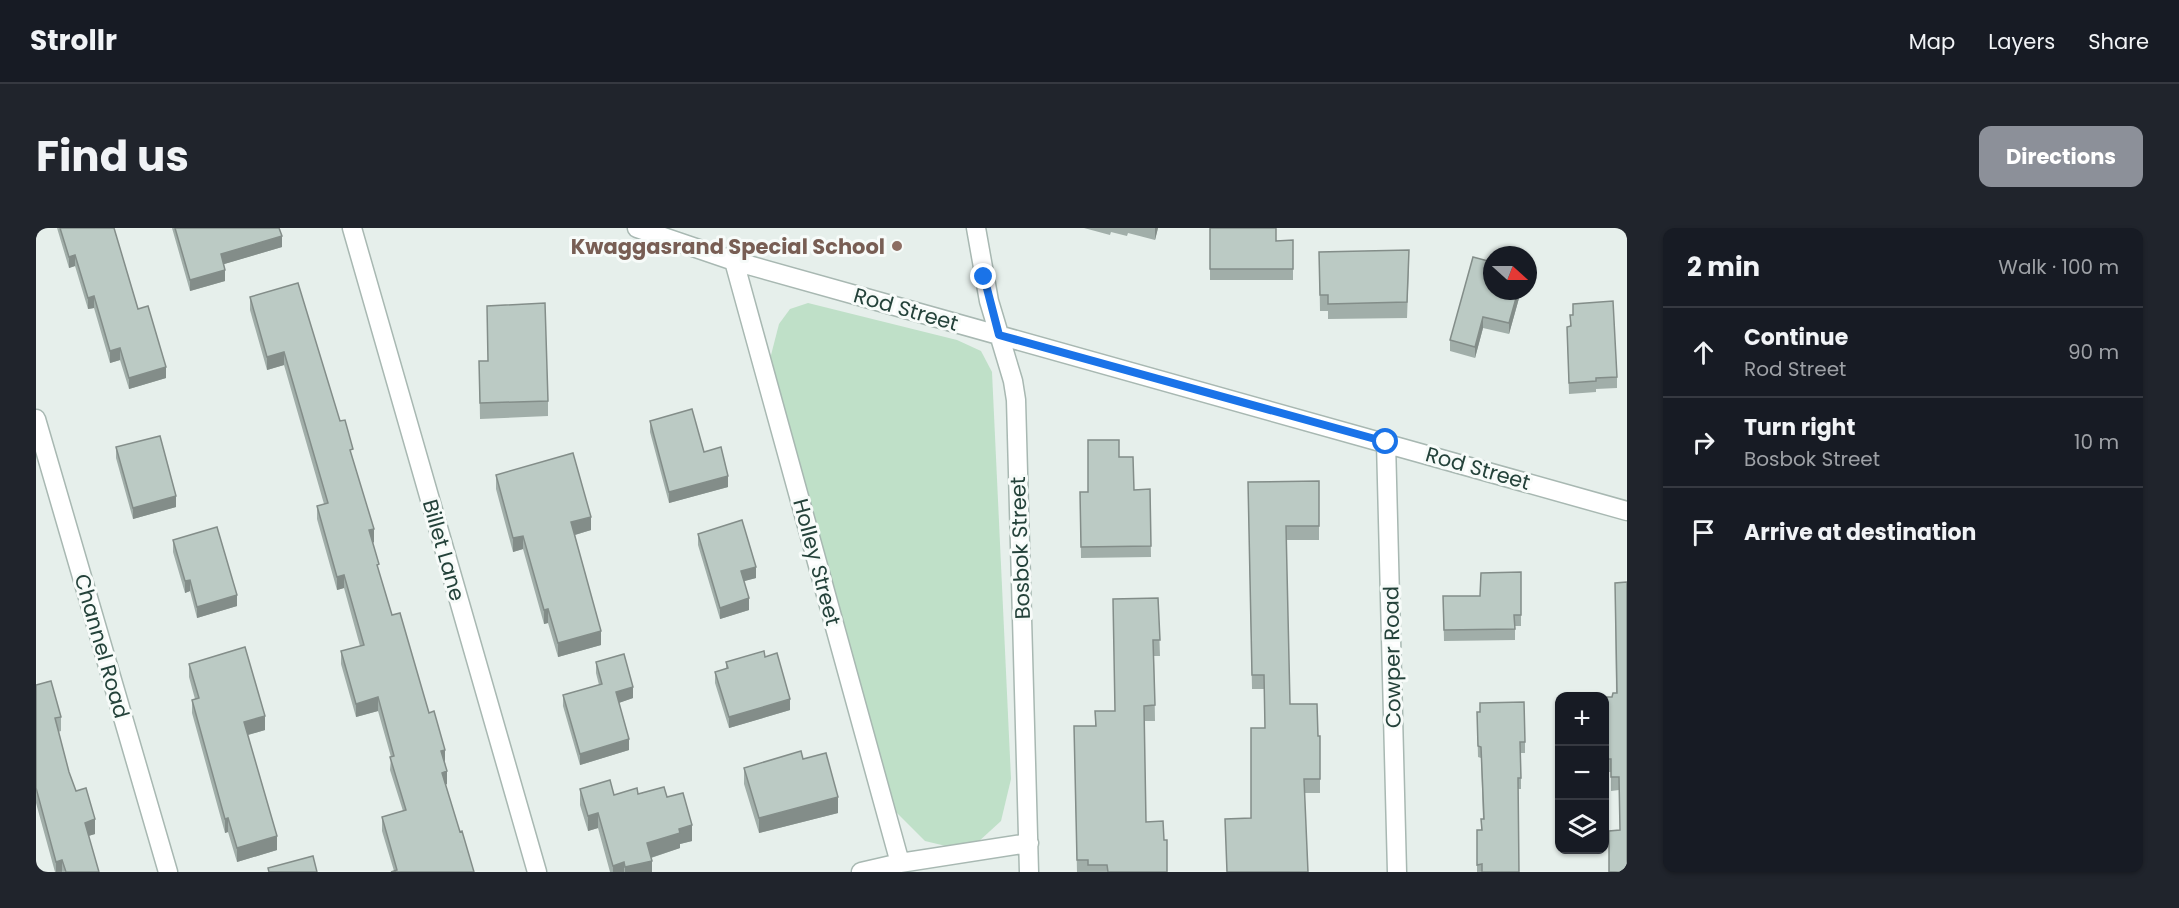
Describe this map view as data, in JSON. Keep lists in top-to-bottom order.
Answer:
{
  "streets": {
    "street": [
      "Rod Street",
      "Bosbok Street",
      "Billet Lane",
      "Holley Street",
      "Channel Road",
      "Cowper Road"
    ]
  },
  "crossings": [
    ["Rod Street", "Bosbok Street"],
    ["Rod Street", "Holley Street"],
    ["Rod Street", "Cowper Road"]
  ],
  "places": ["Kwaggasrand Special School"],
  "north": "right",
  "page": {
    "header": "Strollr",
    "nav": ["Map", "Layers", "Share"],
    "title": "Find us",
    "buttons": "Directions",
    "heading": ["2 min", "Walk · 100 m"],
    "list": [
      ["Continue", "Rod Street", "90 m"],
      ["Turn right", "Bosbok Street", "10 m"],
      "Arrive at destination"
    ],
    "map_buttons": ["+", "−"]
  }
}
